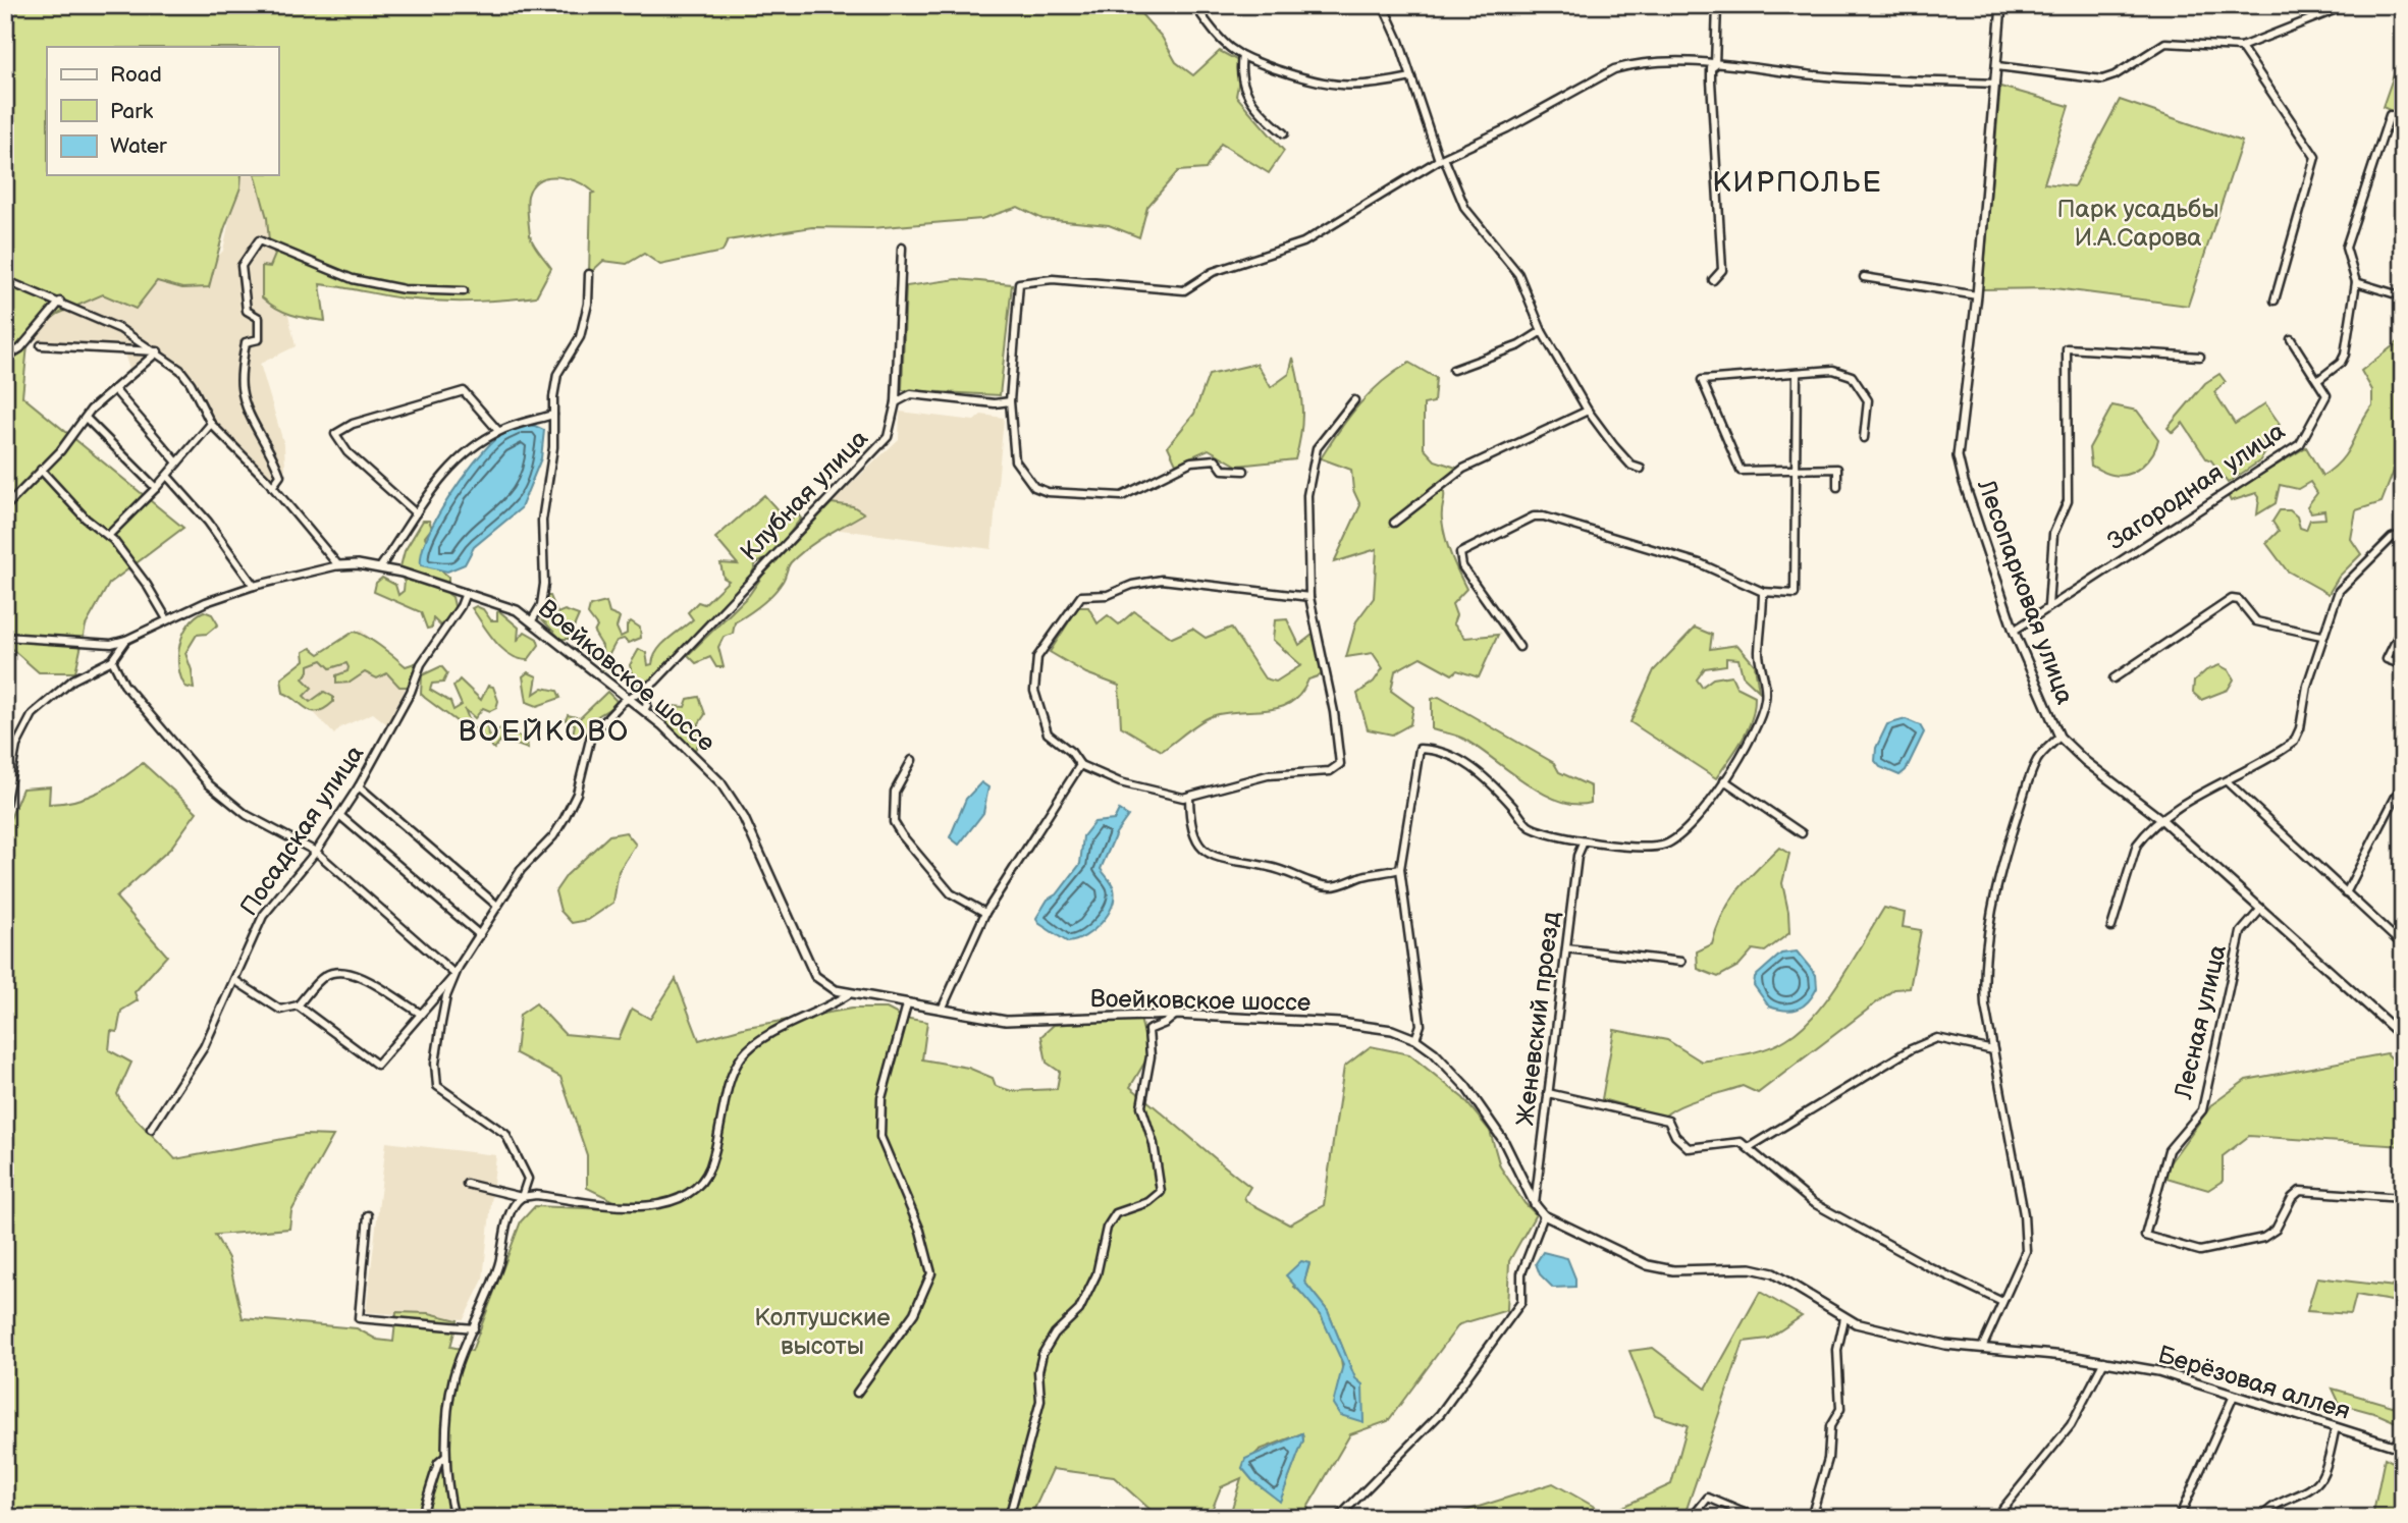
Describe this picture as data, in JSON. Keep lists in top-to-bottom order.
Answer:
{
  "streets": {
    "street": [
      "Загородная улица",
      "Клубная улица",
      "Лесопарковая улица",
      "Воейковское шоссе",
      "Посадская улица",
      "Женевский проезд",
      "Лесная улица",
      "Берёзовая аллея"
    ]
  },
  "crossings": [
    ["Загородная улица", "Лесопарковая улица"],
    ["Клубная улица", "Воейковское шоссе"],
    ["Лесопарковая улица", "Лесная улица"],
    ["Воейковское шоссе", "Посадская улица"],
    ["Воейковское шоссе", "Женевский проезд"],
    ["Воейковское шоссе", "Берёзовая аллея"]
  ],
  "districts": ["КИРПОЛЬЕ", "ВОЕЙКОВО"],
  "parks": ["Парк усадьбы И.А.Сарова", "Колтушские высоты"],
  "legend": ["Road", "Park", "Water"]
}
